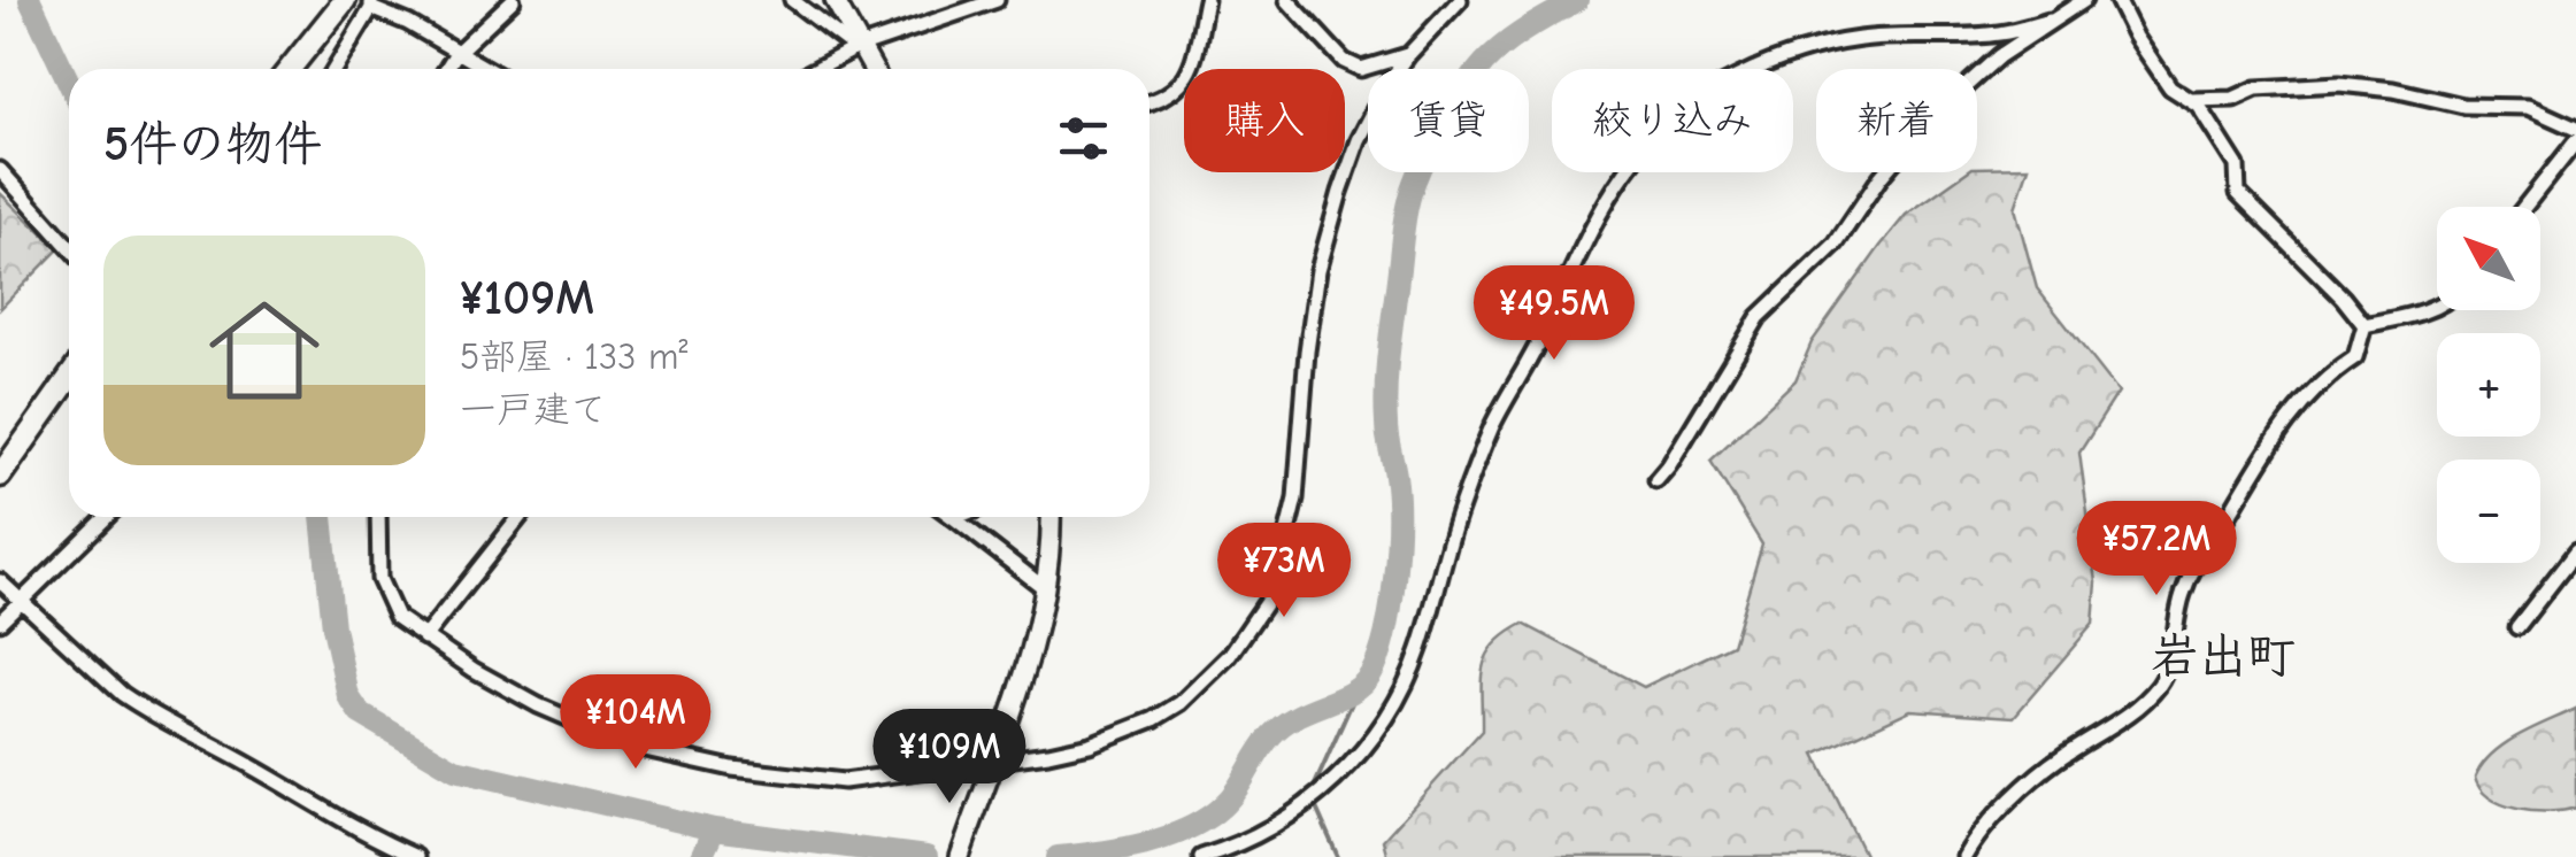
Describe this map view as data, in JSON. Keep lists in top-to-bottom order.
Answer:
{
  "districts": ["岩出町"],
  "north": "top left",
  "page": {
    "chip": [
      "購入",
      "賃貸",
      "絞り込み",
      "新着"
    ],
    "heading": "5件の物件",
    "map_buttons": ["+", "−"],
    "list": [
      {
        "name": "¥109M",
        "note": "5部屋 · 133 m² · 一戸建て"
      }
    ],
    "price": [
      "¥49.5M",
      "¥57.2M",
      "¥73M",
      "¥104M",
      "¥109M"
    ]
  }
}
